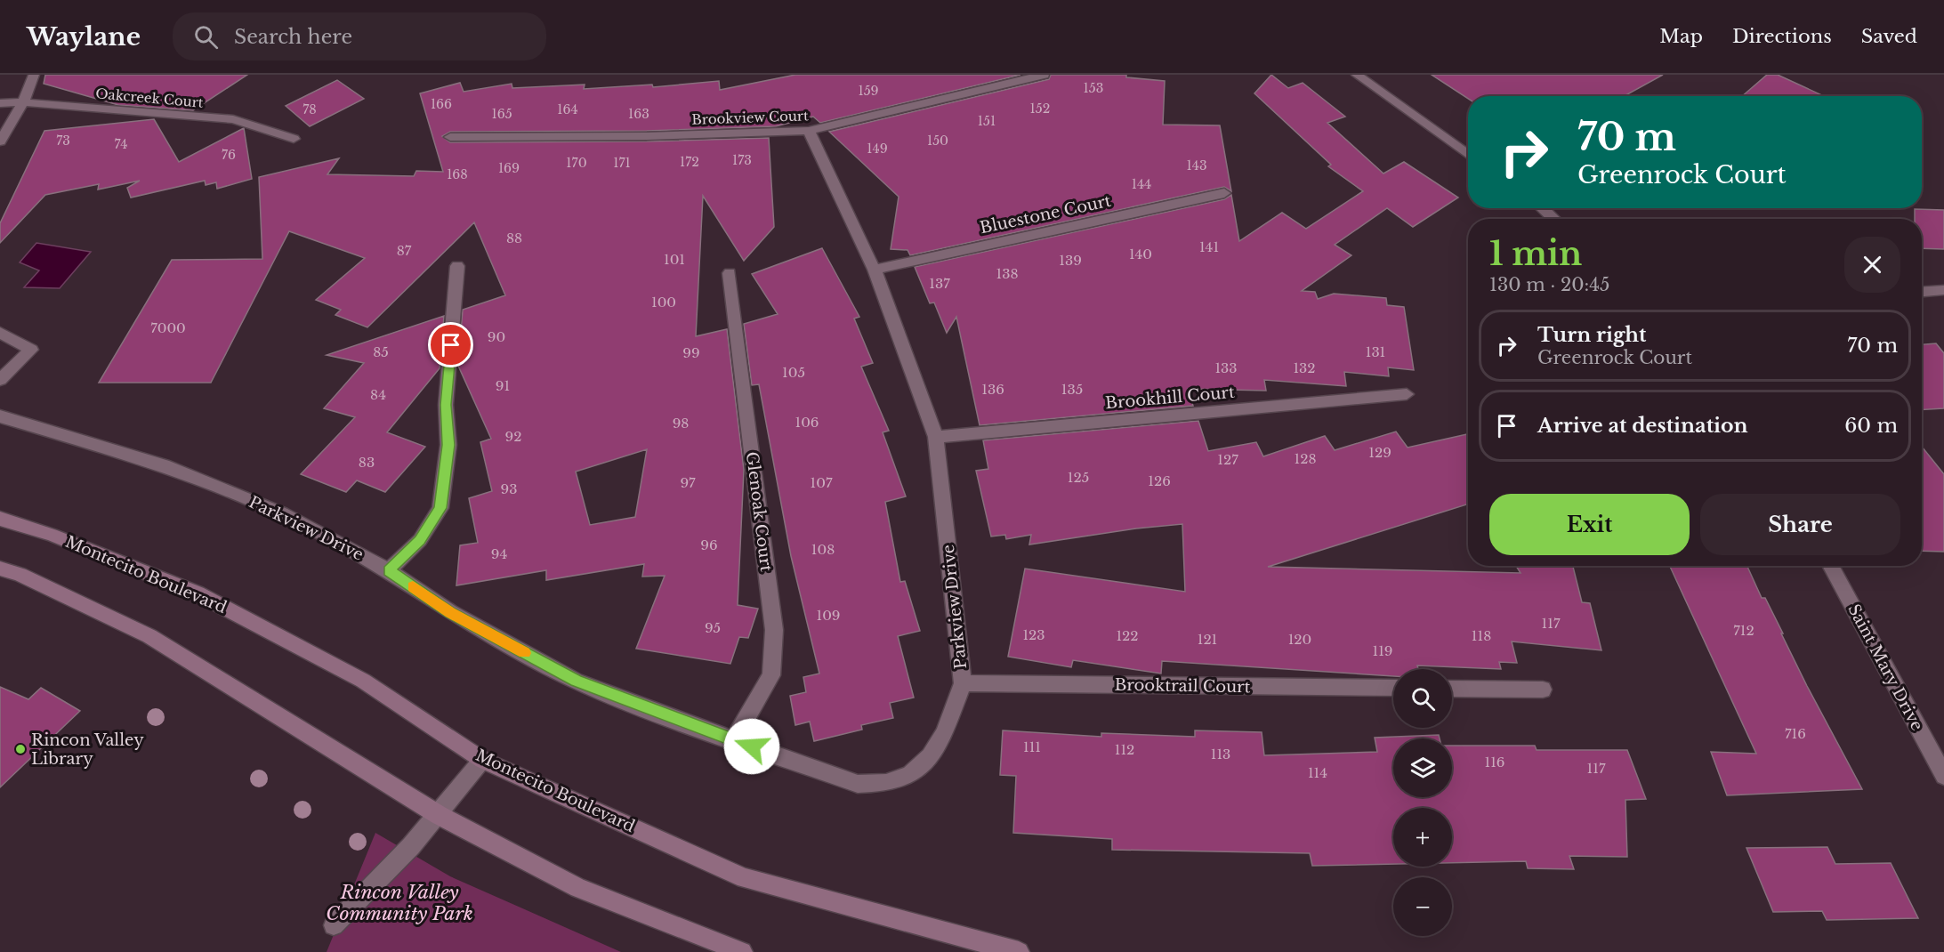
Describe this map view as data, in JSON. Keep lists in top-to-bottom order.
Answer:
{
  "streets": {
    "main road": ["Montecito Boulevard"],
    "street": [
      "Oakcreek Court",
      "Brookview Court",
      "Bluestone Court",
      "Brookhill Court",
      "Glenoak Court",
      "Parkview Drive",
      "Saint Mary Drive",
      "Brooktrail Court"
    ]
  },
  "crossings": [
    ["Brookview Court", "Parkview Drive"],
    ["Bluestone Court", "Parkview Drive"],
    ["Brookhill Court", "Parkview Drive"],
    ["Glenoak Court", "Parkview Drive"],
    ["Parkview Drive", "Brooktrail Court"]
  ],
  "parks": ["Rincon Valley Community Park"],
  "places": ["Rincon Valley Library"],
  "house_numbers": [
    "153",
    "159",
    "166",
    "152",
    "78",
    "164",
    "165",
    "163",
    "151",
    "73",
    "150",
    "74",
    "149",
    "76",
    "173",
    "172",
    "170",
    "171",
    "143",
    "169",
    "168",
    "144",
    "88",
    "141",
    "87",
    "140",
    "101",
    "139",
    "138",
    "137",
    "100",
    "7000",
    "90",
    "85",
    "131",
    "99",
    "133",
    "132",
    "105",
    "91",
    "136",
    "135",
    "84",
    "106",
    "98",
    "92",
    "129",
    "128",
    "127",
    "83",
    "125",
    "126",
    "97",
    "107",
    "93",
    "96",
    "108",
    "94",
    "109",
    "117",
    "95",
    "712",
    "123",
    "122",
    "118",
    "121",
    "120",
    "119",
    "716",
    "111",
    "112",
    "113",
    "116",
    "117",
    "114"
  ],
  "page": {
    "header": "Waylane",
    "search": "Search here",
    "nav": ["Map", "Directions", "Saved"],
    "turn": ["70 m", "Greenrock Court"],
    "heading": ["1 min", "130 m · 20:45"],
    "list": [
      {
        "name": "Turn right",
        "note": "Greenrock Court",
        "value": "70 m"
      },
      {
        "name": "Arrive at destination",
        "value": "60 m"
      }
    ],
    "buttons": ["Exit", "Share"],
    "map_buttons": ["+", "−"]
  }
}
